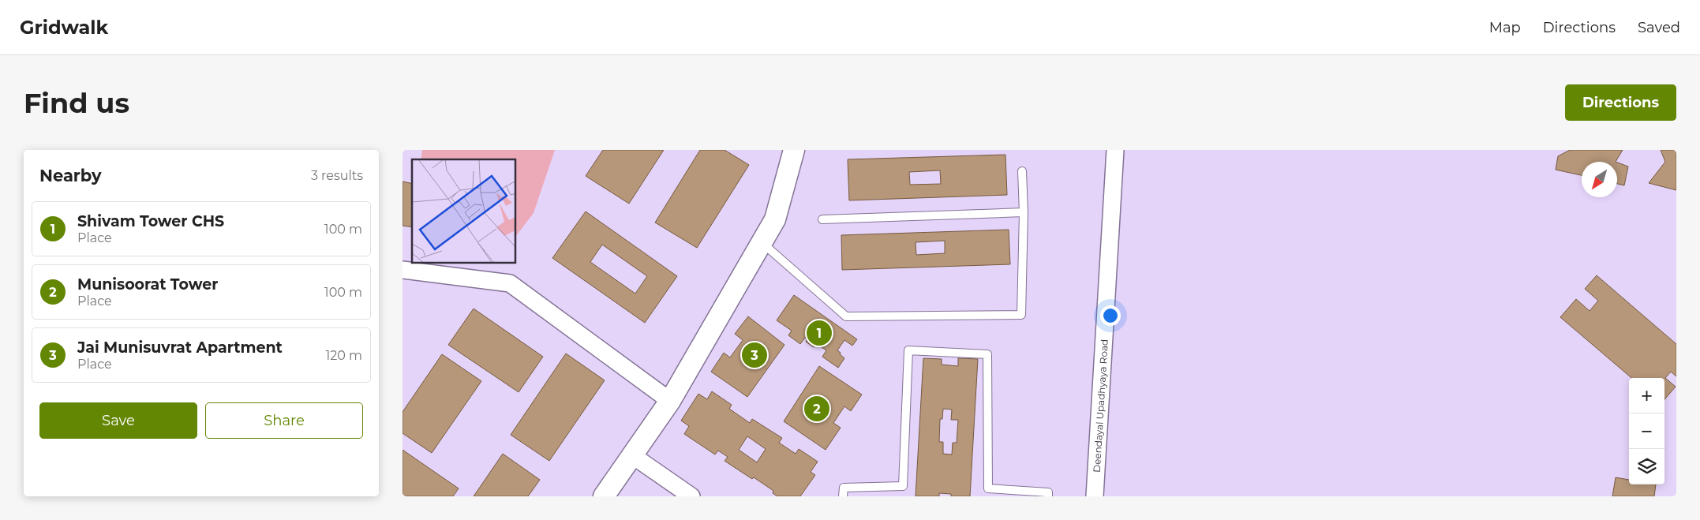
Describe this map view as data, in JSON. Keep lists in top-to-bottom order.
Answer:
{
  "streets": {
    "street": ["Deendayal Upadhyaya Road"]
  },
  "north": "bottom left",
  "page": {
    "header": "Gridwalk",
    "nav": ["Map", "Directions", "Saved"],
    "buttons": [
      "Directions",
      ["Save", "Share"]
    ],
    "title": "Find us",
    "heading": ["Nearby", "3 results"],
    "list": [
      {
        "mark": "1",
        "name": "Shivam Tower CHS",
        "note": "Place",
        "value": "100 m"
      },
      {
        "mark": "2",
        "name": "Munisoorat Tower",
        "note": "Place",
        "value": "100 m"
      },
      {
        "mark": "3",
        "name": "Jai Munisuvrat Apartment",
        "note": "Place",
        "value": "120 m"
      }
    ],
    "pins": ["1", "3", "2"],
    "map_buttons": ["+", "−"]
  }
}
